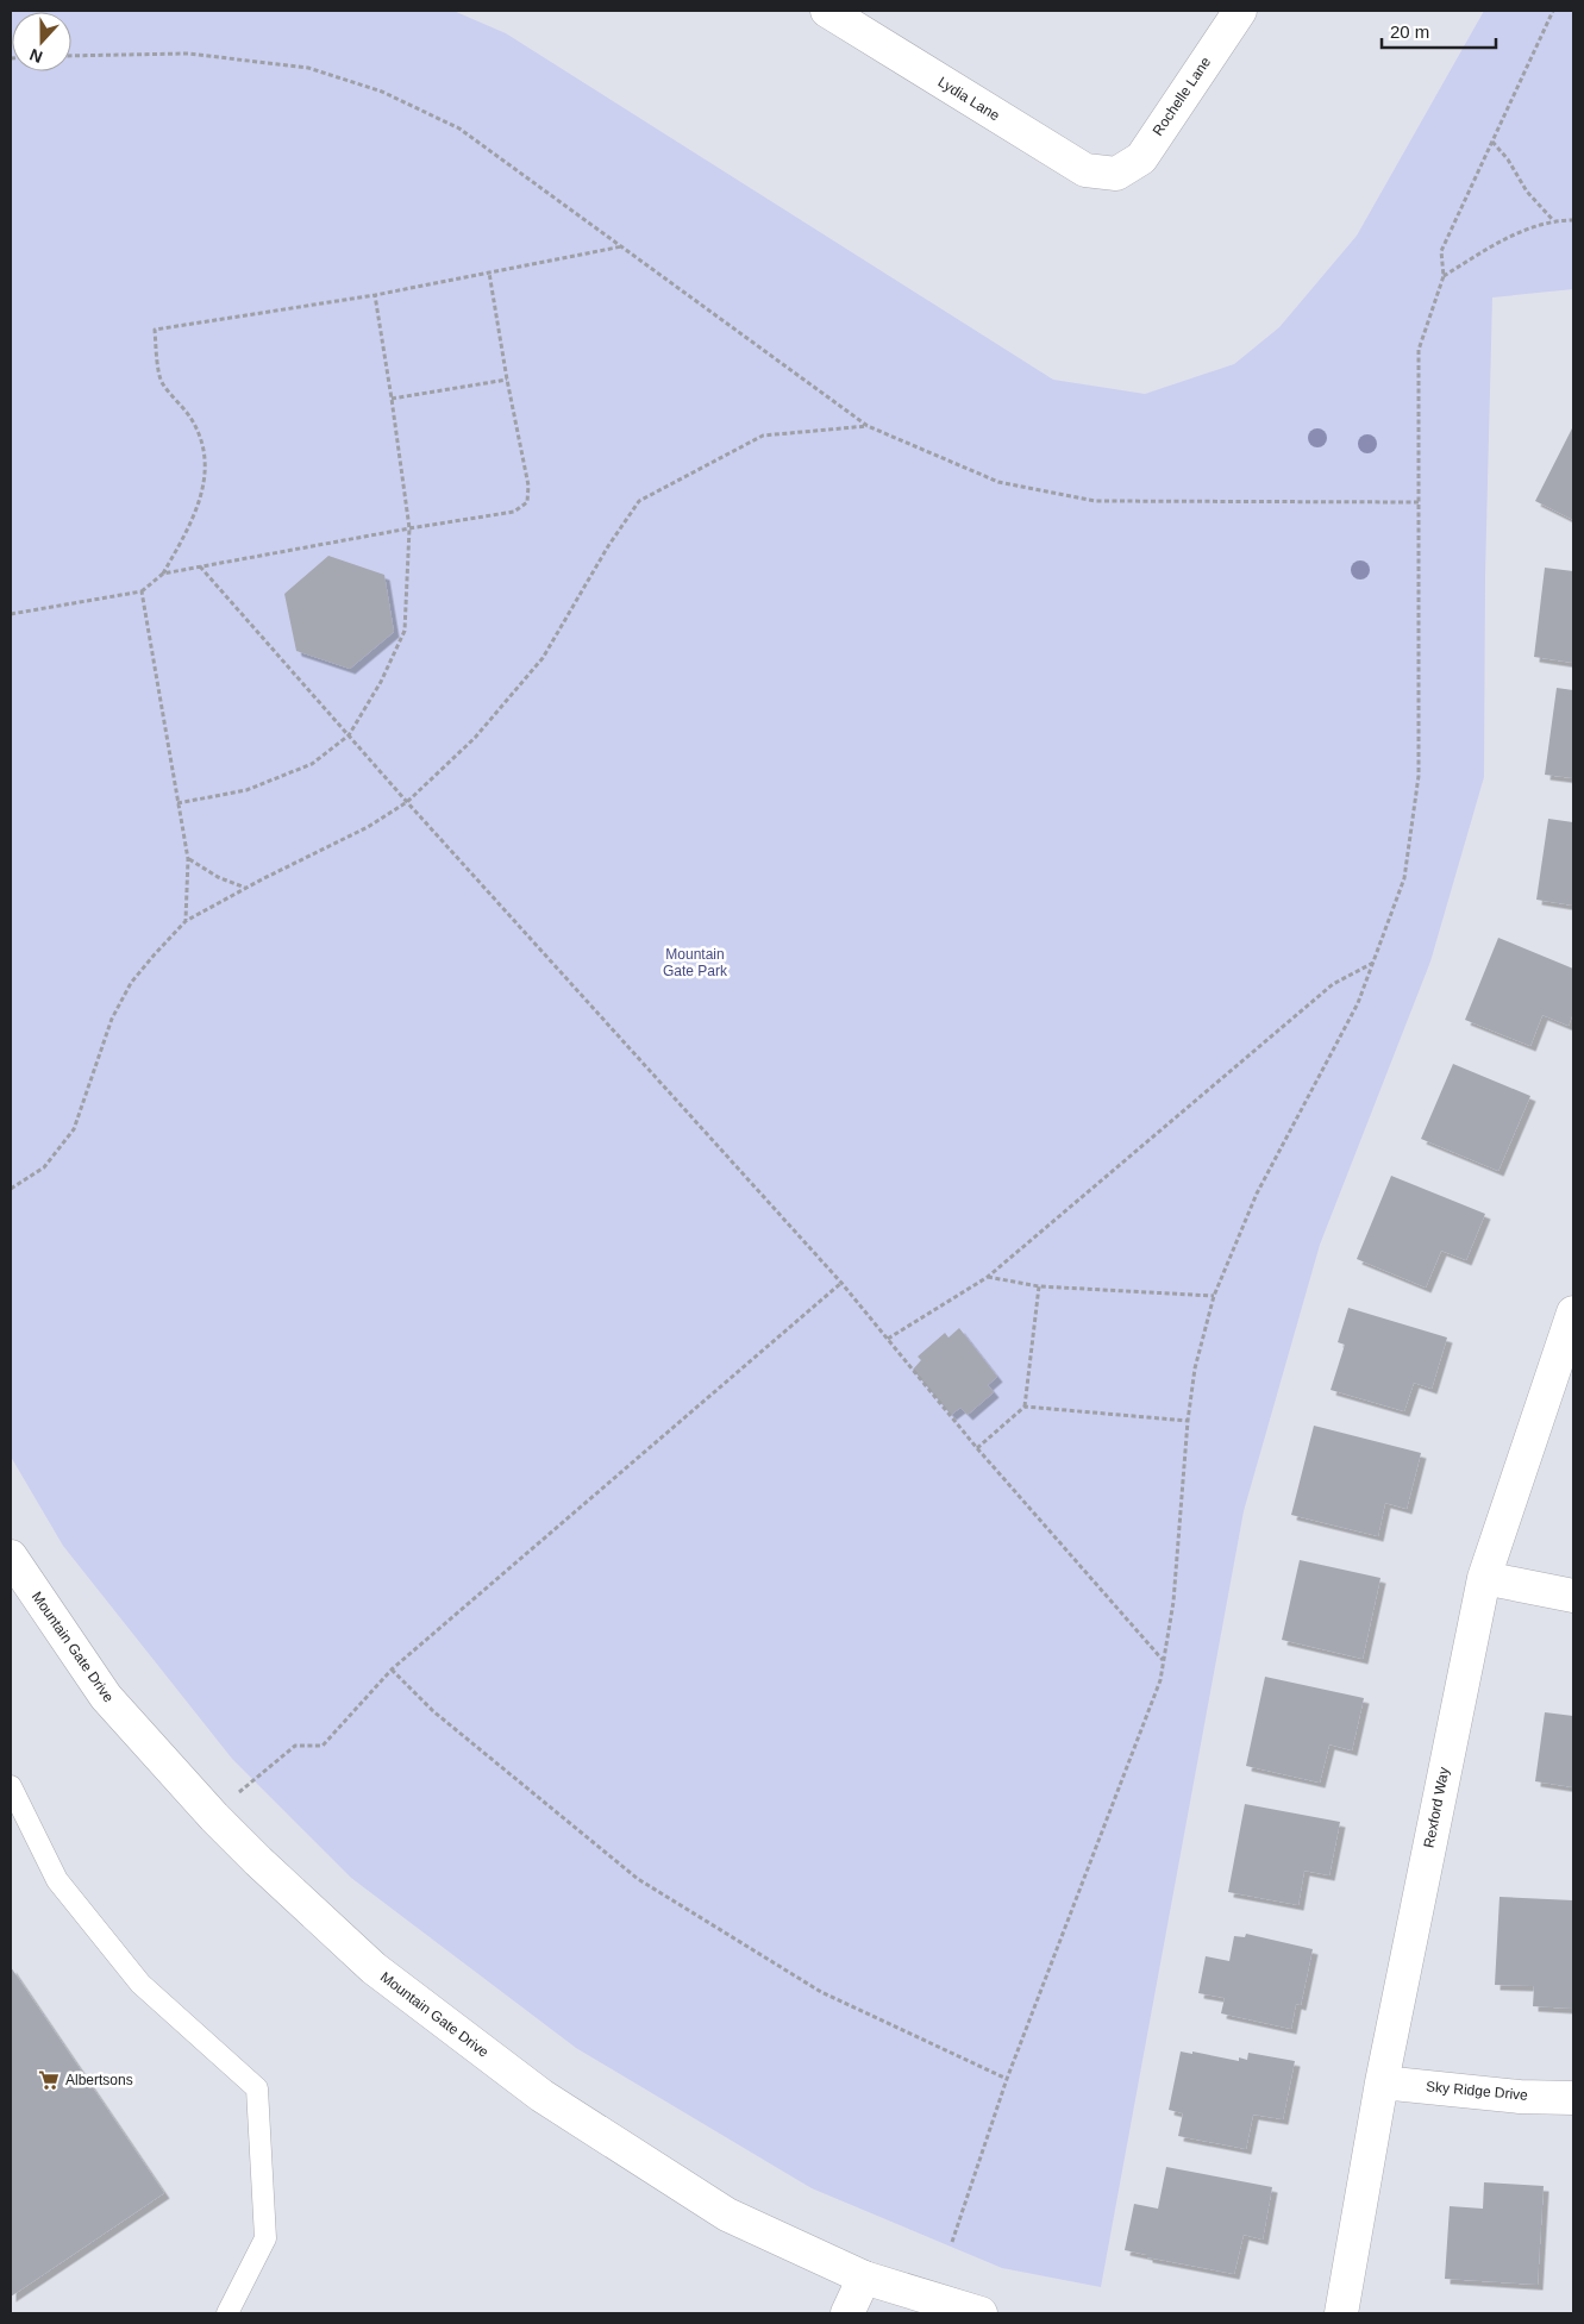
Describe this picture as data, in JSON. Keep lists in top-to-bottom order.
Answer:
{
  "streets": {
    "street": [
      "Rochelle Lane",
      "Lydia Lane",
      "Mountain Gate Drive",
      "Rexford Way",
      "Sky Ridge Drive"
    ]
  },
  "crossings": [
    ["Rochelle Lane", "Lydia Lane"],
    ["Rexford Way", "Sky Ridge Drive"]
  ],
  "parks": ["Mountain Gate Park"],
  "places": {
    "supermarket": ["Albertsons"]
  },
  "scale_bar": "20 m",
  "north": "bottom"
}
